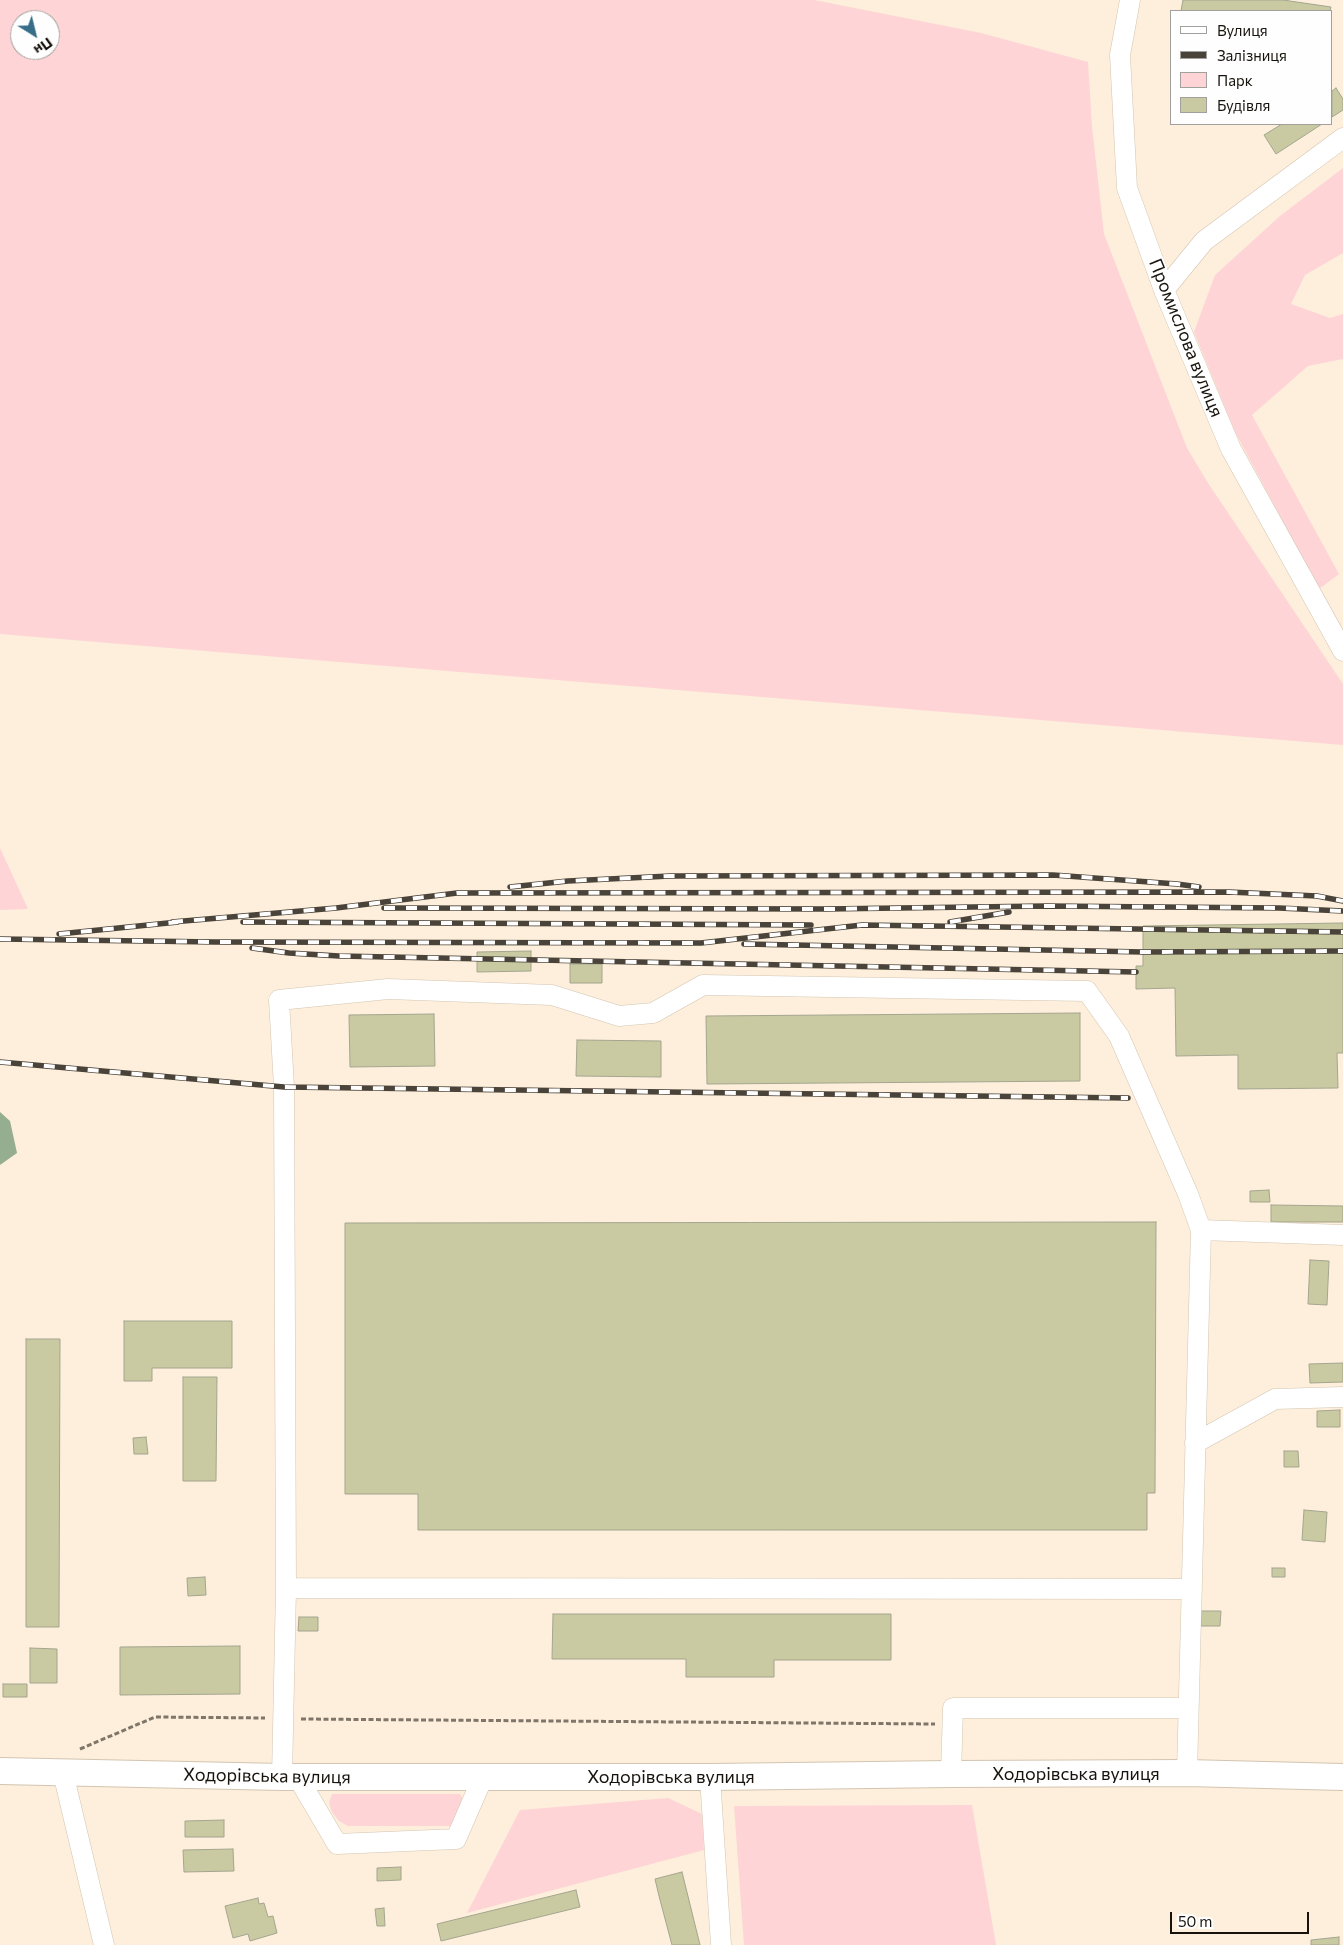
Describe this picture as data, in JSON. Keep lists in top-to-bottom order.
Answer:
{
  "streets": {
    "main road": ["Ходорівська вулиця"],
    "street": ["Промислова вулиця"]
  },
  "legend": [
    "Вулиця",
    "Залізниця",
    "Парк",
    "Будівля"
  ],
  "scale_bar": "50 m",
  "north": "bottom right"
}
